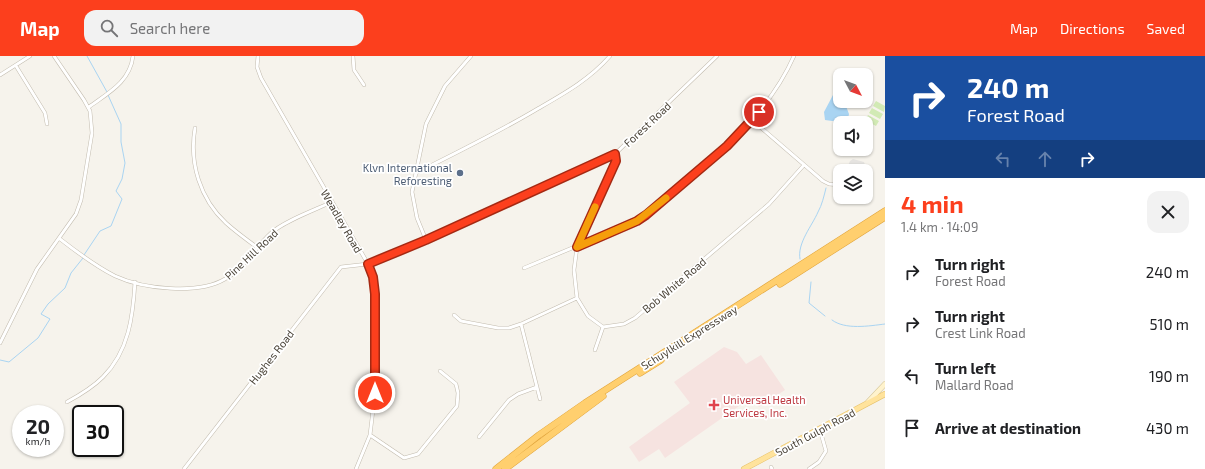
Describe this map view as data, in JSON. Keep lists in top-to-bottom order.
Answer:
{
  "streets": {
    "highway": ["Schuylkill Expressway"],
    "main road": ["South Gulph Road"],
    "street": [
      "Forest Road",
      "Weadley Road",
      "Pine Hill Road",
      "Bob White Road",
      "Hughes Road"
    ]
  },
  "crossings": [
    ["Forest Road", "Weadley Road"],
    ["Forest Road", "Hughes Road"],
    ["Weadley Road", "Pine Hill Road"],
    ["Weadley Road", "Hughes Road"]
  ],
  "places": {
    "other": ["Klvn International Reforesting"],
    "health": ["Universal Health Services, Inc."]
  },
  "north": "bottom right",
  "page": {
    "header": "Map",
    "search": "Search here",
    "nav": ["Map", "Directions", "Saved"],
    "turn": ["240 m", "Forest Road"],
    "heading": ["4 min", "1.4 km · 14:09"],
    "list": [
      {
        "name": "Turn right",
        "note": "Forest Road",
        "value": "240 m"
      },
      {
        "name": "Turn right",
        "note": "Crest Link Road",
        "value": "510 m"
      },
      {
        "name": "Turn left",
        "note": "Mallard Road",
        "value": "190 m"
      },
      {
        "name": "Arrive at destination",
        "value": "430 m"
      }
    ],
    "speed": "20 km/h",
    "limit": "30"
  }
}
